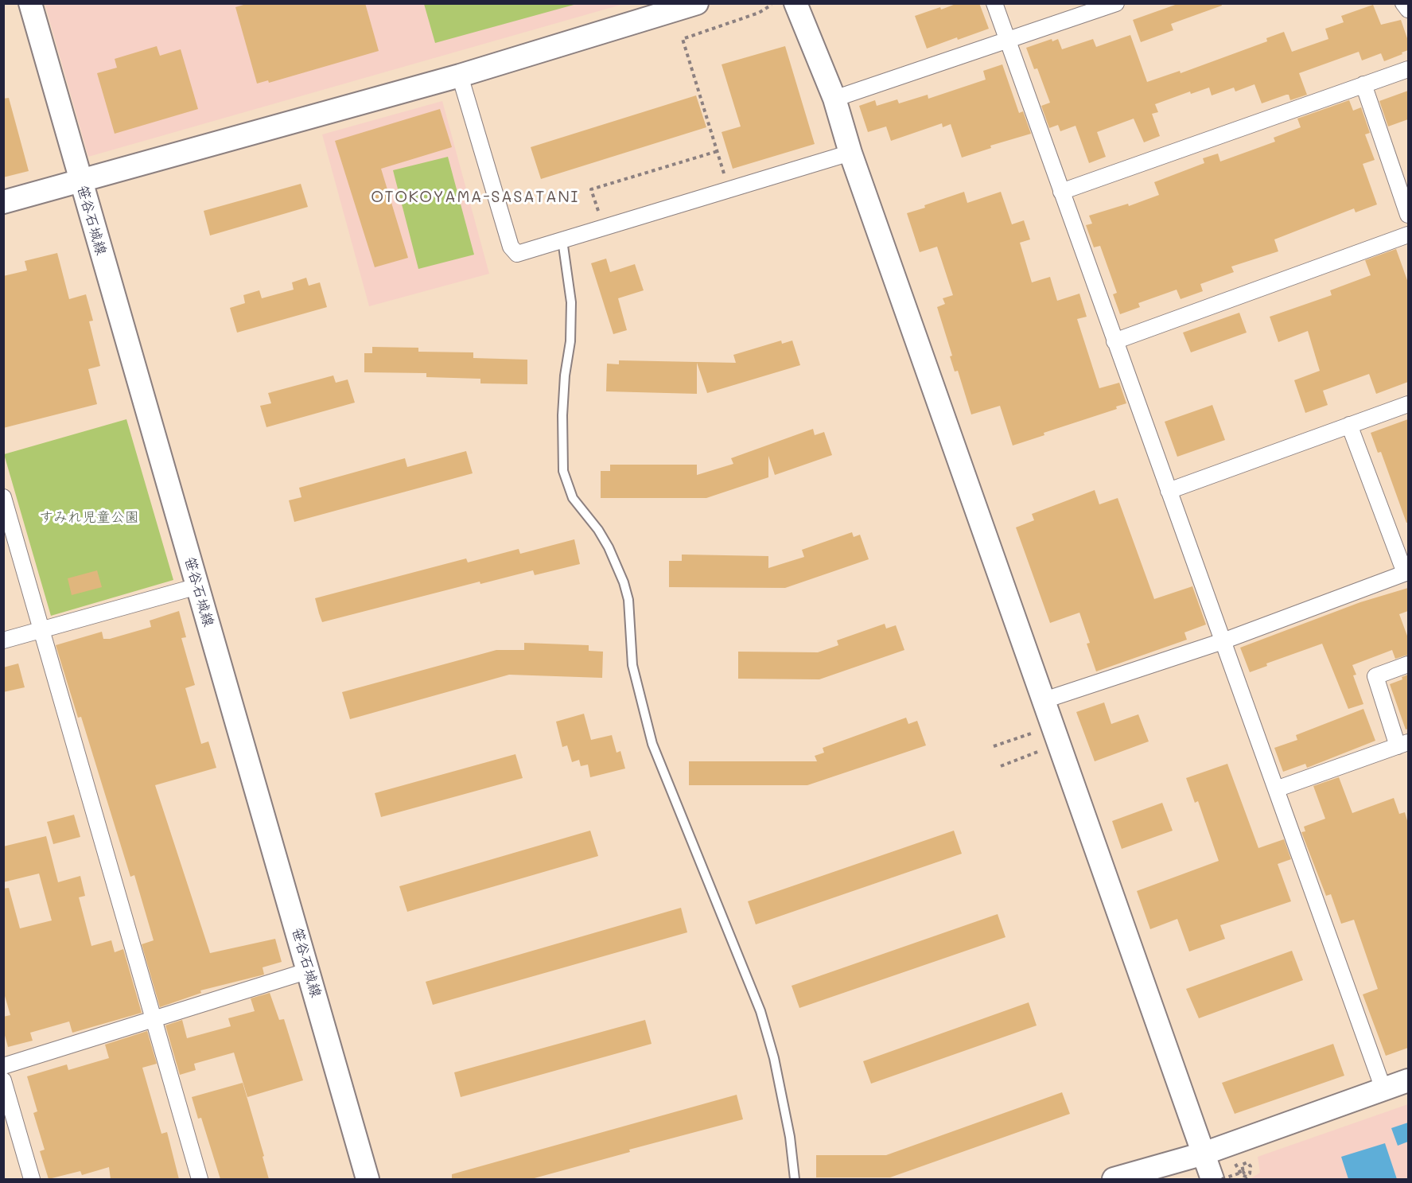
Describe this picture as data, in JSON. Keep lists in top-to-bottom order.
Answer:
{
  "streets": {
    "street": ["笹谷石城線"]
  },
  "districts": ["OTOKOYAMA-SASATANI"],
  "parks": ["すみれ児童公園"]
}
